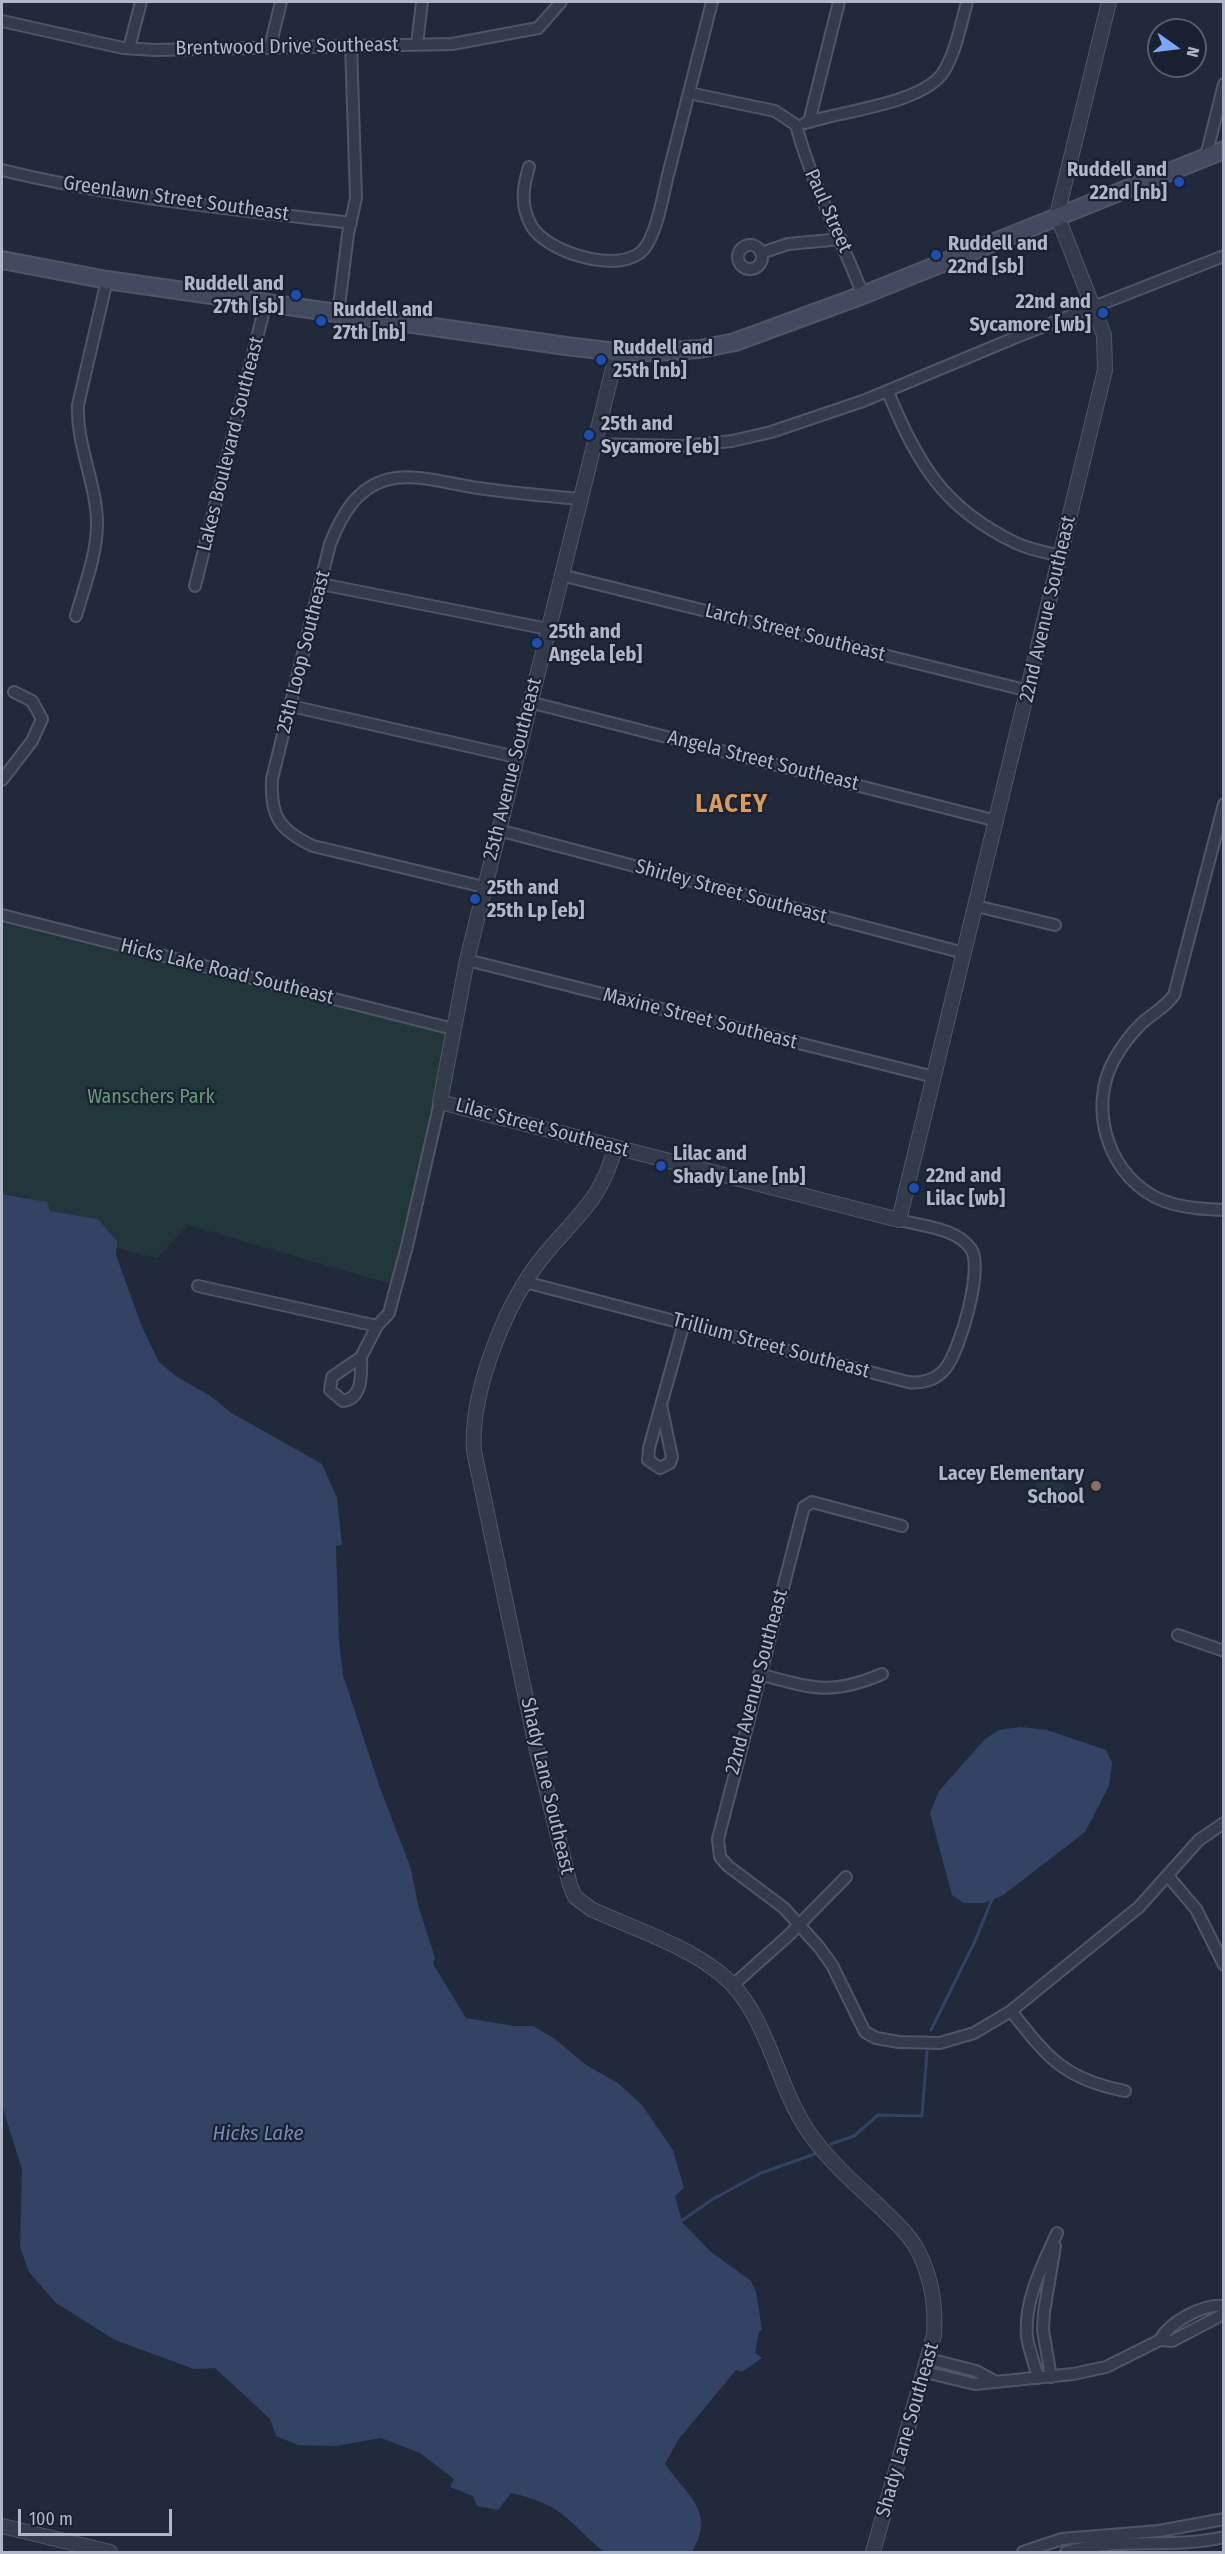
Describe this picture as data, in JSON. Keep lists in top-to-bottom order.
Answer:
{
  "streets": {
    "street": [
      "Brentwood Drive Southeast",
      "Greenlawn Street Southeast",
      "Paul Street",
      "Lakes Boulevard Southeast",
      "22nd Avenue Southeast",
      "Larch Street Southeast",
      "25th Loop Southeast",
      "Angela Street Southeast",
      "25th Avenue Southeast",
      "Shirley Street Southeast",
      "Hicks Lake Road Southeast",
      "Maxine Street Southeast",
      "Lilac Street Southeast",
      "Trillium Street Southeast",
      "Shady Lane Southeast"
    ]
  },
  "crossings": [
    ["22nd Avenue Southeast", "Larch Street Southeast"],
    ["22nd Avenue Southeast", "Angela Street Southeast"],
    ["22nd Avenue Southeast", "Shirley Street Southeast"],
    ["22nd Avenue Southeast", "Maxine Street Southeast"],
    ["22nd Avenue Southeast", "Lilac Street Southeast"],
    ["Larch Street Southeast", "25th Avenue Southeast"],
    ["25th Loop Southeast", "25th Avenue Southeast"],
    ["Angela Street Southeast", "25th Avenue Southeast"],
    ["25th Avenue Southeast", "Shirley Street Southeast"],
    ["25th Avenue Southeast", "Hicks Lake Road Southeast"],
    ["25th Avenue Southeast", "Maxine Street Southeast"],
    ["25th Avenue Southeast", "Lilac Street Southeast"],
    ["Lilac Street Southeast", "Trillium Street Southeast"],
    ["Lilac Street Southeast", "Shady Lane Southeast"],
    ["Trillium Street Southeast", "Shady Lane Southeast"]
  ],
  "districts": ["LACEY"],
  "water": ["Hicks Lake"],
  "parks": ["Wanschers Park"],
  "places": [
    "Ruddell and 22nd [nb]",
    "Ruddell and 22nd [sb]",
    "Ruddell and 27th [sb]",
    "22nd and Sycamore [wb]",
    "Ruddell and 27th [nb]",
    "Ruddell and 25th [nb]",
    "25th and Sycamore [eb]",
    "25th and Angela [eb]",
    "25th and 25th Lp [eb]",
    "Lilac and Shady Lane [nb]",
    "22nd and Lilac [wb]",
    "Lacey Elementary School"
  ],
  "scale_bar": "100 m",
  "north": "right"
}
